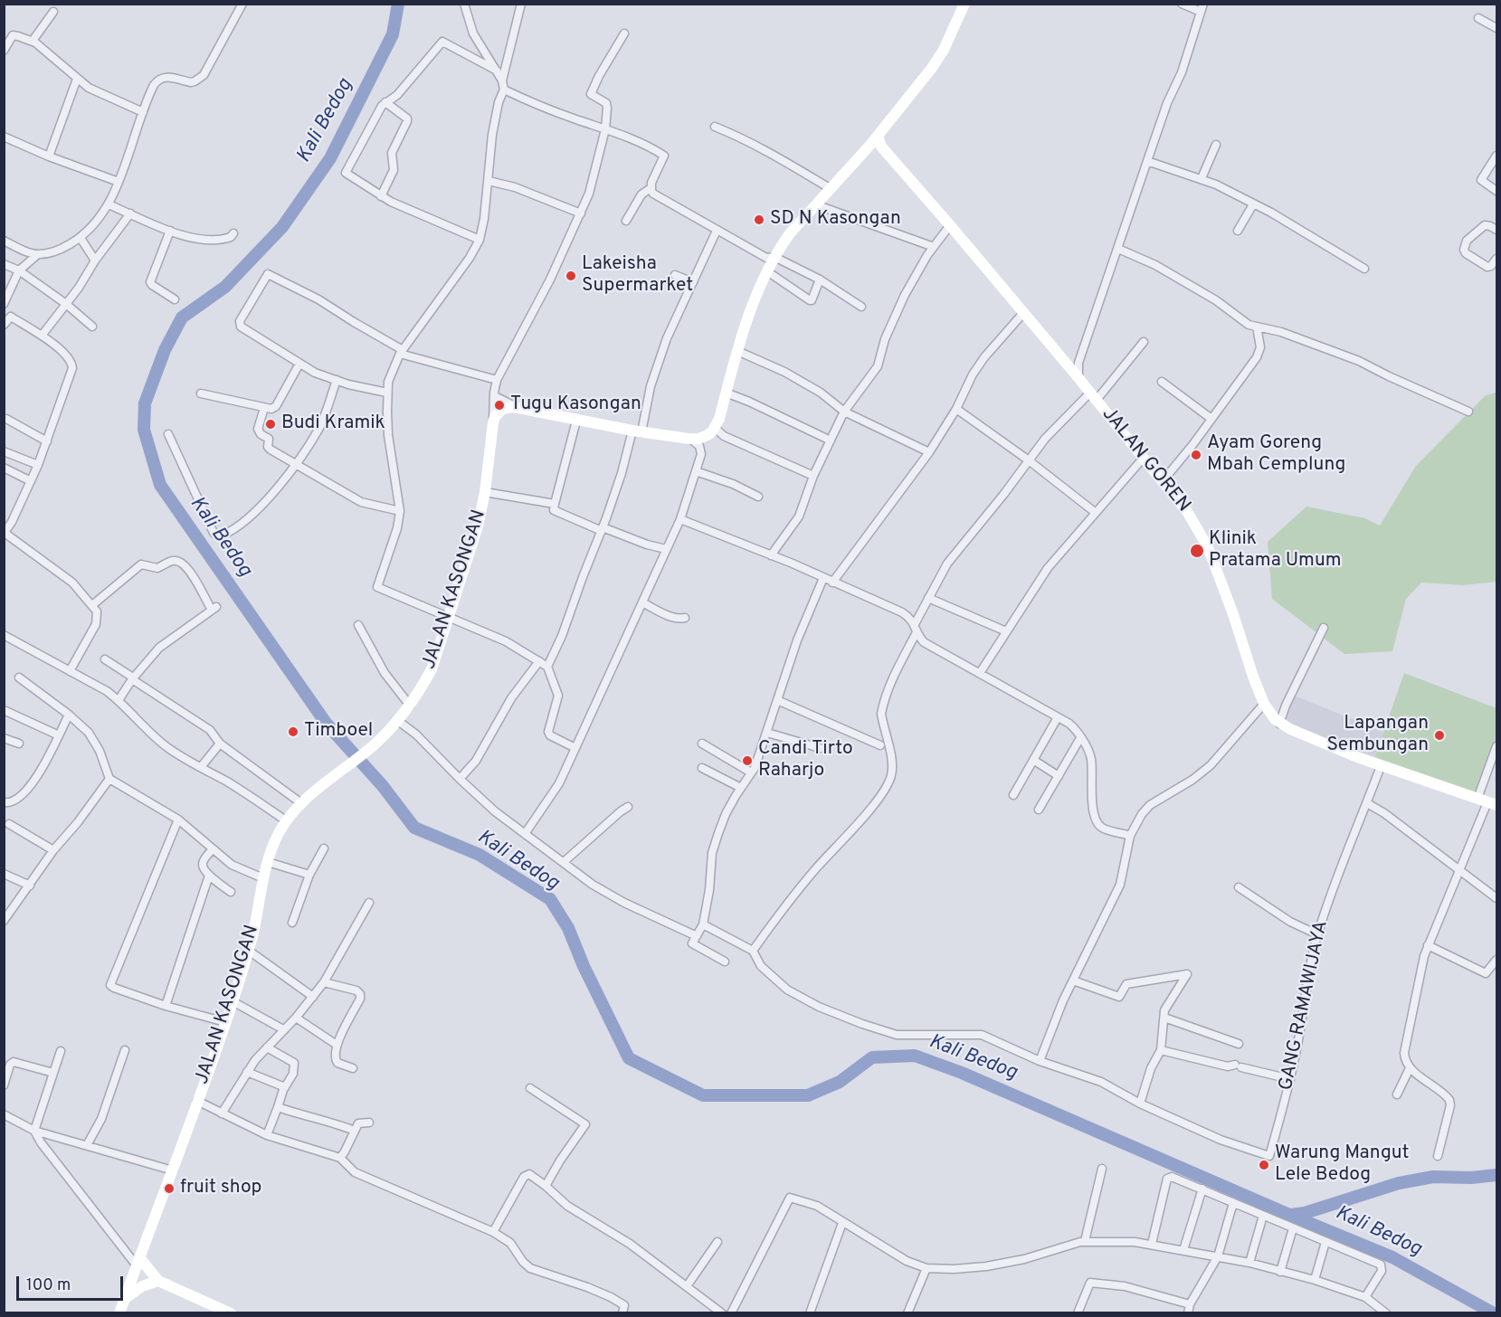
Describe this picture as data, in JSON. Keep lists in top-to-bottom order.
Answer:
{
  "streets": {
    "main road": ["JALAN GOREN", "JALAN KASONGAN"],
    "street": ["GANG RAMAWIJAYA"]
  },
  "crossings": [
    ["JALAN GOREN", "GANG RAMAWIJAYA"]
  ],
  "water": ["Kali Bedog"],
  "places": [
    "SD N Kasongan",
    "Lakeisha Supermarket",
    "Tugu Kasongan",
    "Budi Kramik",
    "Ayam Goreng Mbah Cemplung",
    "Klinik Pratama Umum",
    "Timboel",
    "Lapangan Sembungan",
    "Candi Tirto Raharjo",
    "Warung Mangut Lele Bedog",
    "fruit shop"
  ],
  "scale_bar": "100 m"
}
